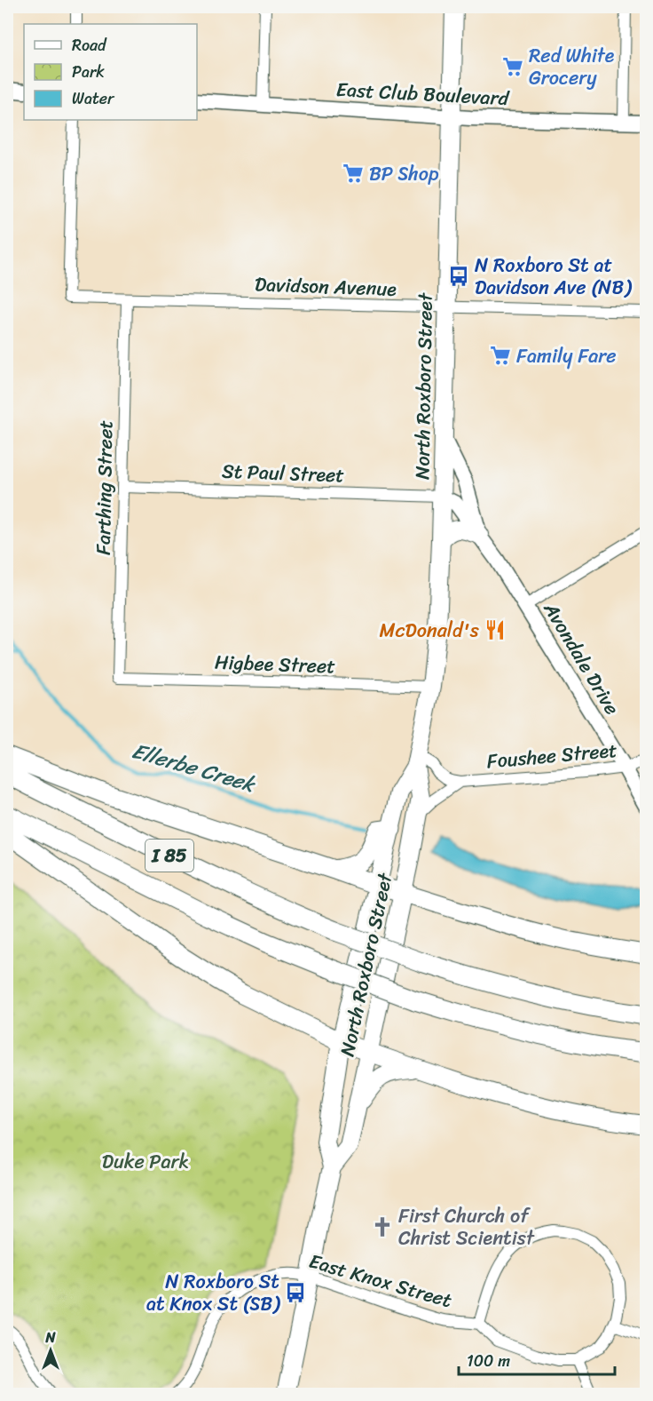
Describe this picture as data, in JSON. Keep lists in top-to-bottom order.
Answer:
{
  "streets": {
    "highway": ["I 85"],
    "main road": ["East Club Boulevard", "North Roxboro Street", "Avondale Drive"],
    "street": [
      "Davidson Avenue",
      "St Paul Street",
      "Farthing Street",
      "Higbee Street",
      "Foushee Street",
      "East Knox Street"
    ]
  },
  "crossings": [
    ["East Club Boulevard", "North Roxboro Street"],
    ["Davidson Avenue", "North Roxboro Street"],
    ["Davidson Avenue", "Farthing Street"],
    ["North Roxboro Street", "St Paul Street"],
    ["North Roxboro Street", "Avondale Drive"],
    ["North Roxboro Street", "Higbee Street"],
    ["North Roxboro Street", "Foushee Street"],
    ["North Roxboro Street", "East Knox Street"],
    ["St Paul Street", "Farthing Street"],
    ["St Paul Street", "Avondale Drive"],
    ["Farthing Street", "Higbee Street"],
    ["Avondale Drive", "Foushee Street"]
  ],
  "water": ["Ellerbe Creek"],
  "parks": ["Duke Park"],
  "places": {
    "supermarket": ["Red White Grocery", "BP Shop", "Family Fare"],
    "bus stop": ["N Roxboro St at Davidson Ave (NB)", "N Roxboro St at Knox St (SB)"],
    "restaurant": ["McDonald's"],
    "church": ["First Church of Christ Scientist"]
  },
  "legend": ["Road", "Park", "Water"],
  "scale_bar": "100 m",
  "north": "top"
}
